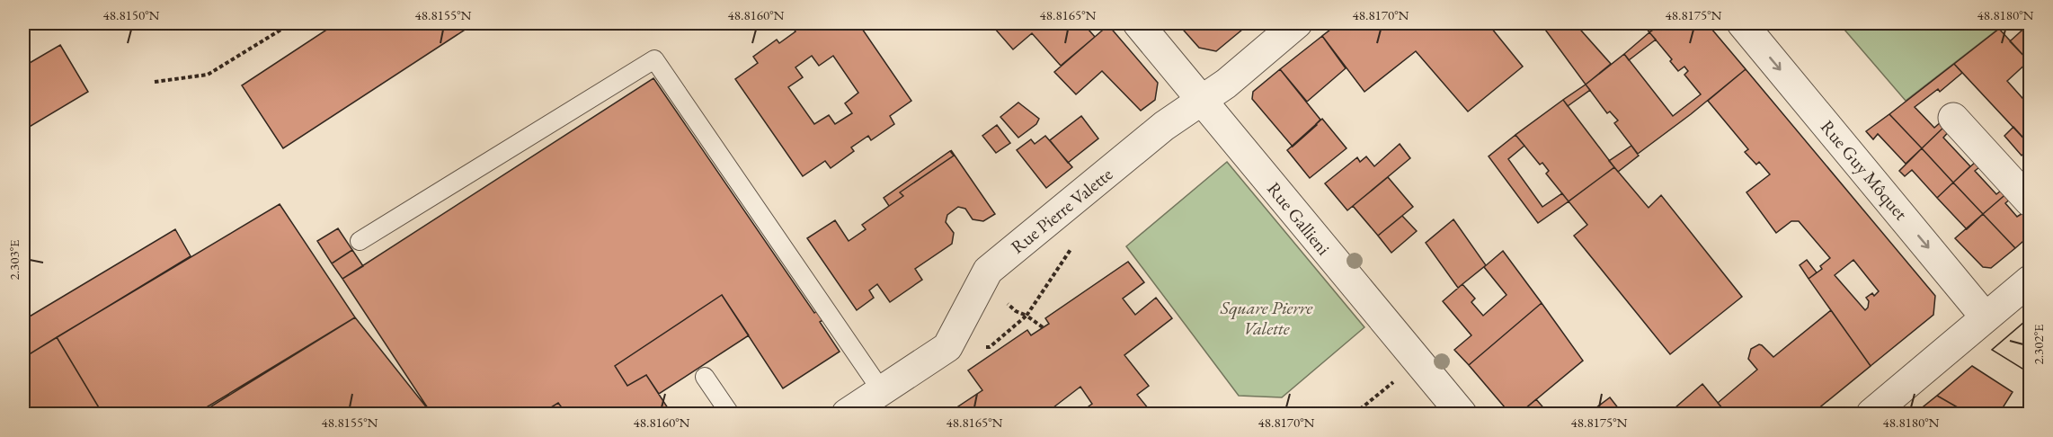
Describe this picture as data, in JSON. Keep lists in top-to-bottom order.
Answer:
{
  "streets": {
    "street": ["Rue Guy Môquet", "Rue Pierre Valette", "Rue Gallieni"]
  },
  "crossings": [
    ["Rue Pierre Valette", "Rue Gallieni"]
  ],
  "one_way": ["Rue Guy Môquet"],
  "parks": ["Square Pierre Valette"],
  "coordinates": [
    "48.8150°N",
    "48.8155°N",
    "48.8160°N",
    "48.8165°N",
    "48.8170°N",
    "48.8175°N",
    "48.8180°N",
    "2.303°E",
    "2.302°E"
  ]
}
